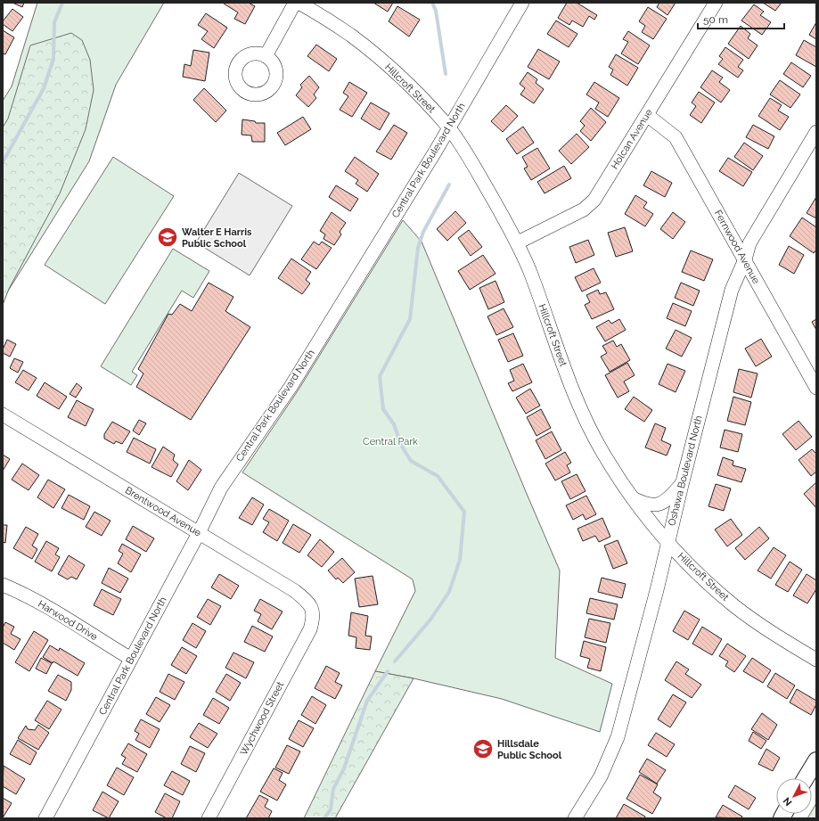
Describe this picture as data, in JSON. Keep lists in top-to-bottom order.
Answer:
{
  "streets": {
    "street": [
      "Hillcroft Street",
      "Holcan Avenue",
      "Central Park Boulevard North",
      "Fernwood Avenue",
      "Oshawa Boulevard North",
      "Brentwood Avenue",
      "Harwood Drive",
      "Wychwood Street"
    ]
  },
  "crossings": [
    ["Hillcroft Street", "Holcan Avenue"],
    ["Hillcroft Street", "Central Park Boulevard North"],
    ["Hillcroft Street", "Oshawa Boulevard North"],
    ["Holcan Avenue", "Fernwood Avenue"],
    ["Central Park Boulevard North", "Brentwood Avenue"],
    ["Central Park Boulevard North", "Harwood Drive"],
    ["Fernwood Avenue", "Oshawa Boulevard North"],
    ["Brentwood Avenue", "Wychwood Street"]
  ],
  "parks": ["Central Park"],
  "places": {
    "school or university": ["Walter E Harris Public School", "Hillsdale Public School"]
  },
  "scale_bar": "50 m",
  "north": "bottom left"
}
